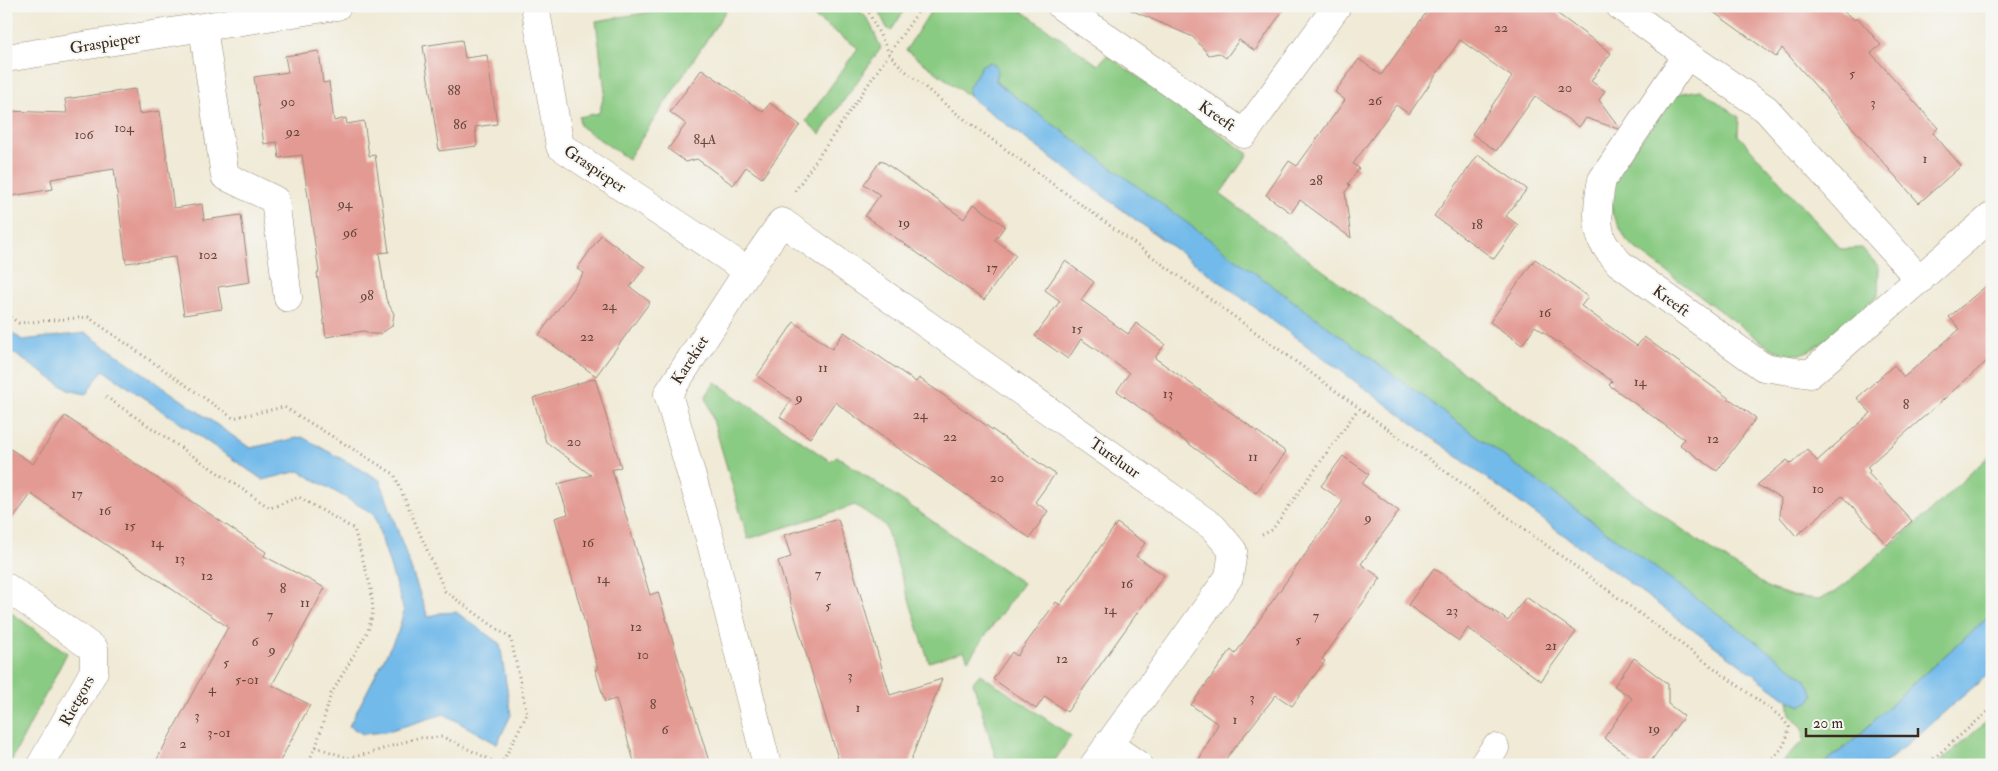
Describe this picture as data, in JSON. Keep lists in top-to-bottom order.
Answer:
{
  "streets": {
    "street": [
      "Graspieper",
      "Kreeft",
      "Karekiet",
      "Tureluur",
      "Rietgors"
    ]
  },
  "crossings": [
    ["Graspieper", "Karekiet"],
    ["Karekiet", "Tureluur"]
  ],
  "house_numbers": [
    "22",
    "5",
    "20",
    "88",
    "26",
    "90",
    "3",
    "86",
    "104",
    "92",
    "106",
    "84A",
    "1",
    "28",
    "94",
    "19",
    "18",
    "96",
    "102",
    "17",
    "98",
    "24",
    "16",
    "15",
    "22",
    "11",
    "14",
    "13",
    "9",
    "8",
    "24",
    "22",
    "12",
    "20",
    "11",
    "20",
    "10",
    "17",
    "16",
    "9",
    "15",
    "14",
    "16",
    "13",
    "7",
    "12",
    "14",
    "16",
    "8",
    "11",
    "5",
    "14",
    "23",
    "7",
    "7",
    "12",
    "5",
    "6",
    "21",
    "9",
    "10",
    "12",
    "5",
    "3",
    "5-01",
    "4",
    "3",
    "8",
    "1",
    "3",
    "1",
    "19",
    "6",
    "3-01",
    "2"
  ],
  "scale_bar": "20 m"
}
